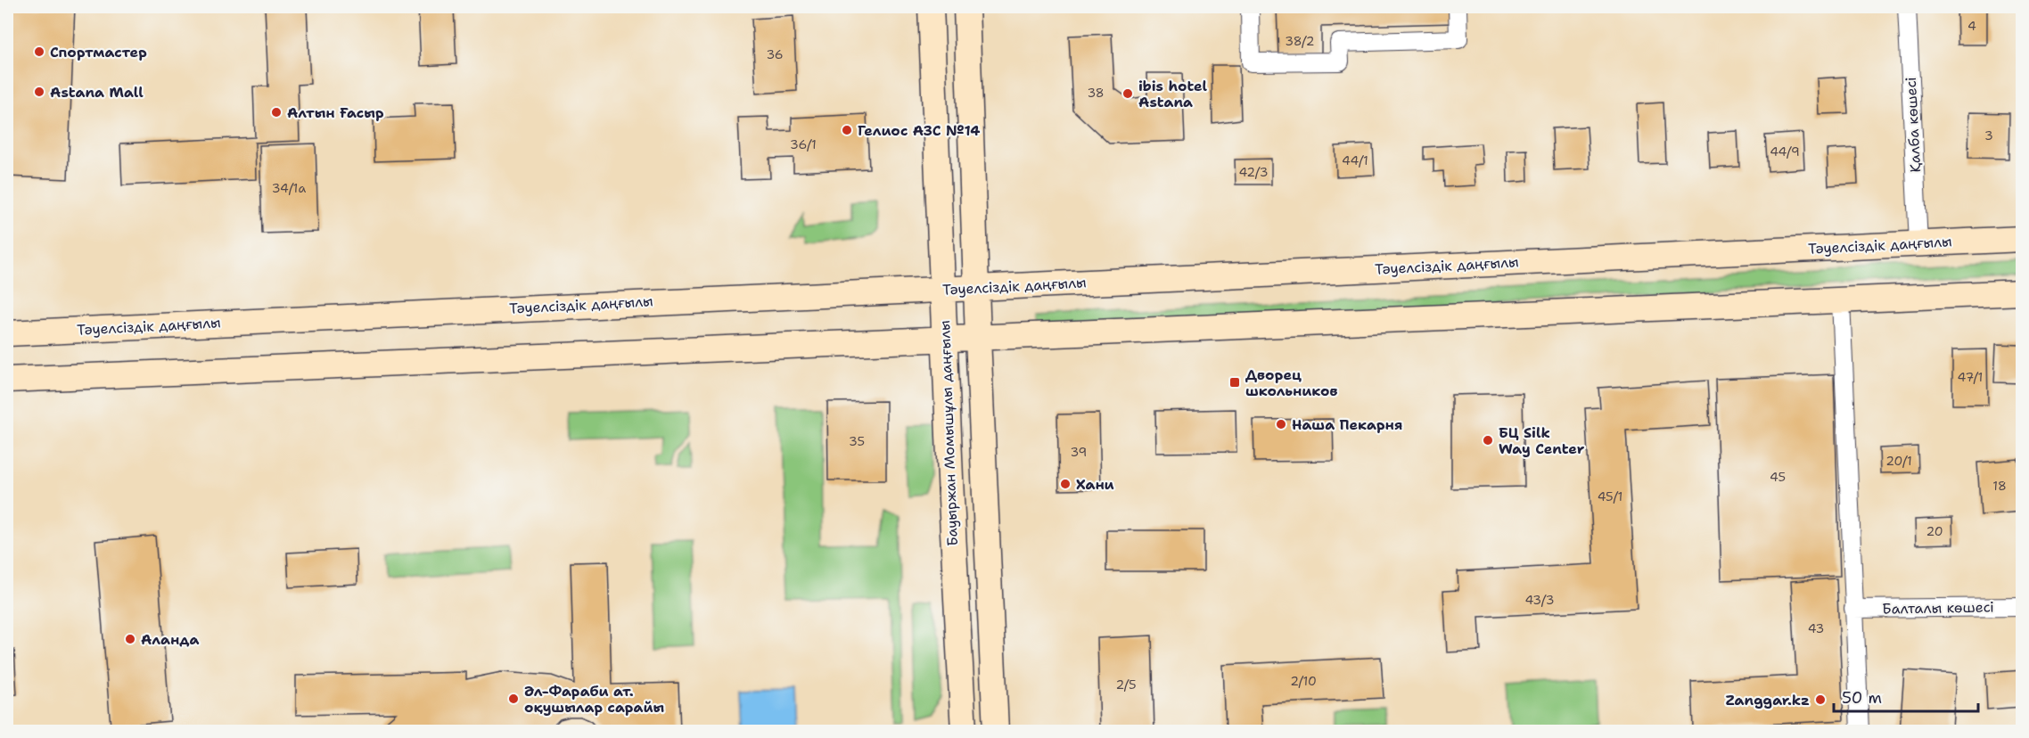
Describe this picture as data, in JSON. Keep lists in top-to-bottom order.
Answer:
{
  "streets": {
    "main road": ["Тәуелсіздік даңғылы", "Бауыржан Момышұлы даңғылы"],
    "street": ["Қалба көшесі", "Балталы көшесі"]
  },
  "crossings": [
    ["Қалба көшесі", "Тәуелсіздік даңғылы"],
    ["Тәуелсіздік даңғылы", "Бауыржан Момышұлы даңғылы"]
  ],
  "places": {
    "other": [
      "Спортмастер",
      "Astana Mall",
      "ibis hotel Astana",
      "Алтын Ғасыр",
      "Гелиос АЗС №14",
      "Наша Пекарня",
      "БЦ Silk Way Center",
      "Хани",
      "Аланда",
      "Әл-Фараби ат. оқушылар сарайы",
      "Zanggar.kz"
    ],
    "transit": ["Дворец школьников"]
  },
  "house_numbers": [
    "4",
    "38/2",
    "36",
    "38",
    "3",
    "36/1",
    "44/9",
    "44/1",
    "42/3",
    "34/1а",
    "47/1",
    "35",
    "39",
    "20/1",
    "45",
    "18",
    "45/1",
    "20",
    "43/3",
    "43",
    "2/10",
    "2/5"
  ],
  "scale_bar": "50 m"
}
